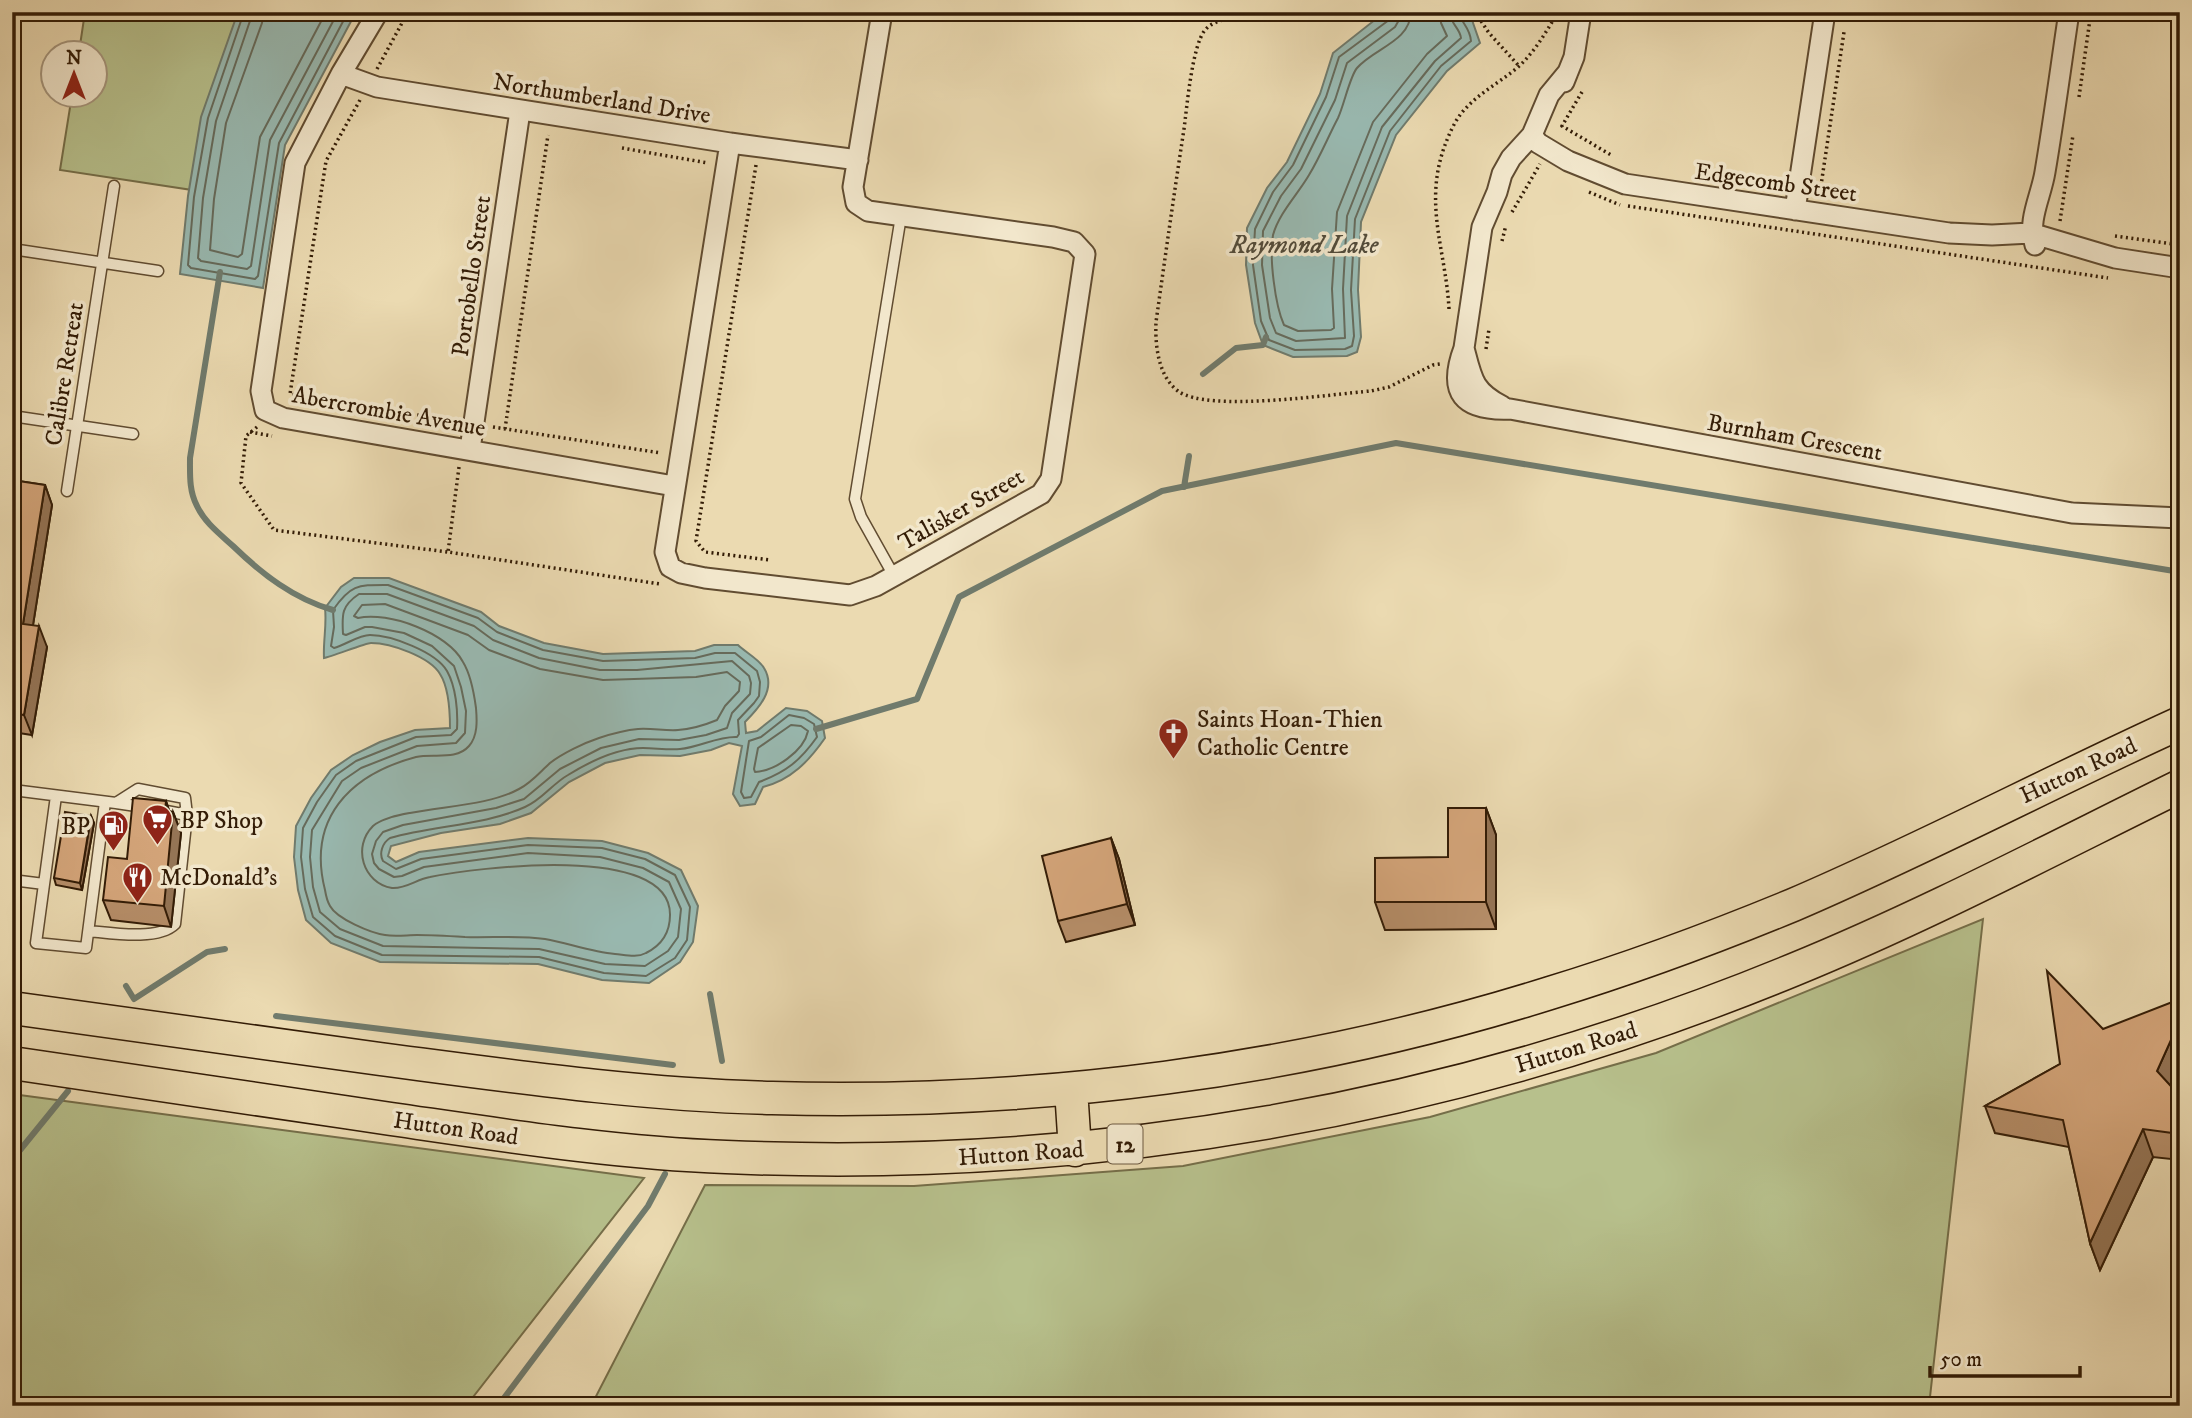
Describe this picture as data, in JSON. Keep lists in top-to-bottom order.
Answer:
{
  "streets": {
    "main road": ["Hutton Road", "12"],
    "street": [
      "Northumberland Drive",
      "Edgecomb Street",
      "Portobello Street",
      "Abercrombie Avenue",
      "Burnham Crescent",
      "Talisker Street"
    ],
    "lane": ["Calibre Retreat"]
  },
  "crossings": [
    ["Northumberland Drive", "Portobello Street"],
    ["Northumberland Drive", "Abercrombie Avenue"],
    ["Northumberland Drive", "Talisker Street"],
    ["Edgecomb Street", "Burnham Crescent"],
    ["Portobello Street", "Abercrombie Avenue"],
    ["Abercrombie Avenue", "Talisker Street"]
  ],
  "water": ["Raymond Lake"],
  "places": {
    "church": ["Saints Hoan-Thien Catholic Centre"],
    "supermarket": ["BP Shop"],
    "fuel station": ["BP"],
    "restaurant": ["McDonald's"]
  },
  "scale_bar": "50 m",
  "north": "top"
}
